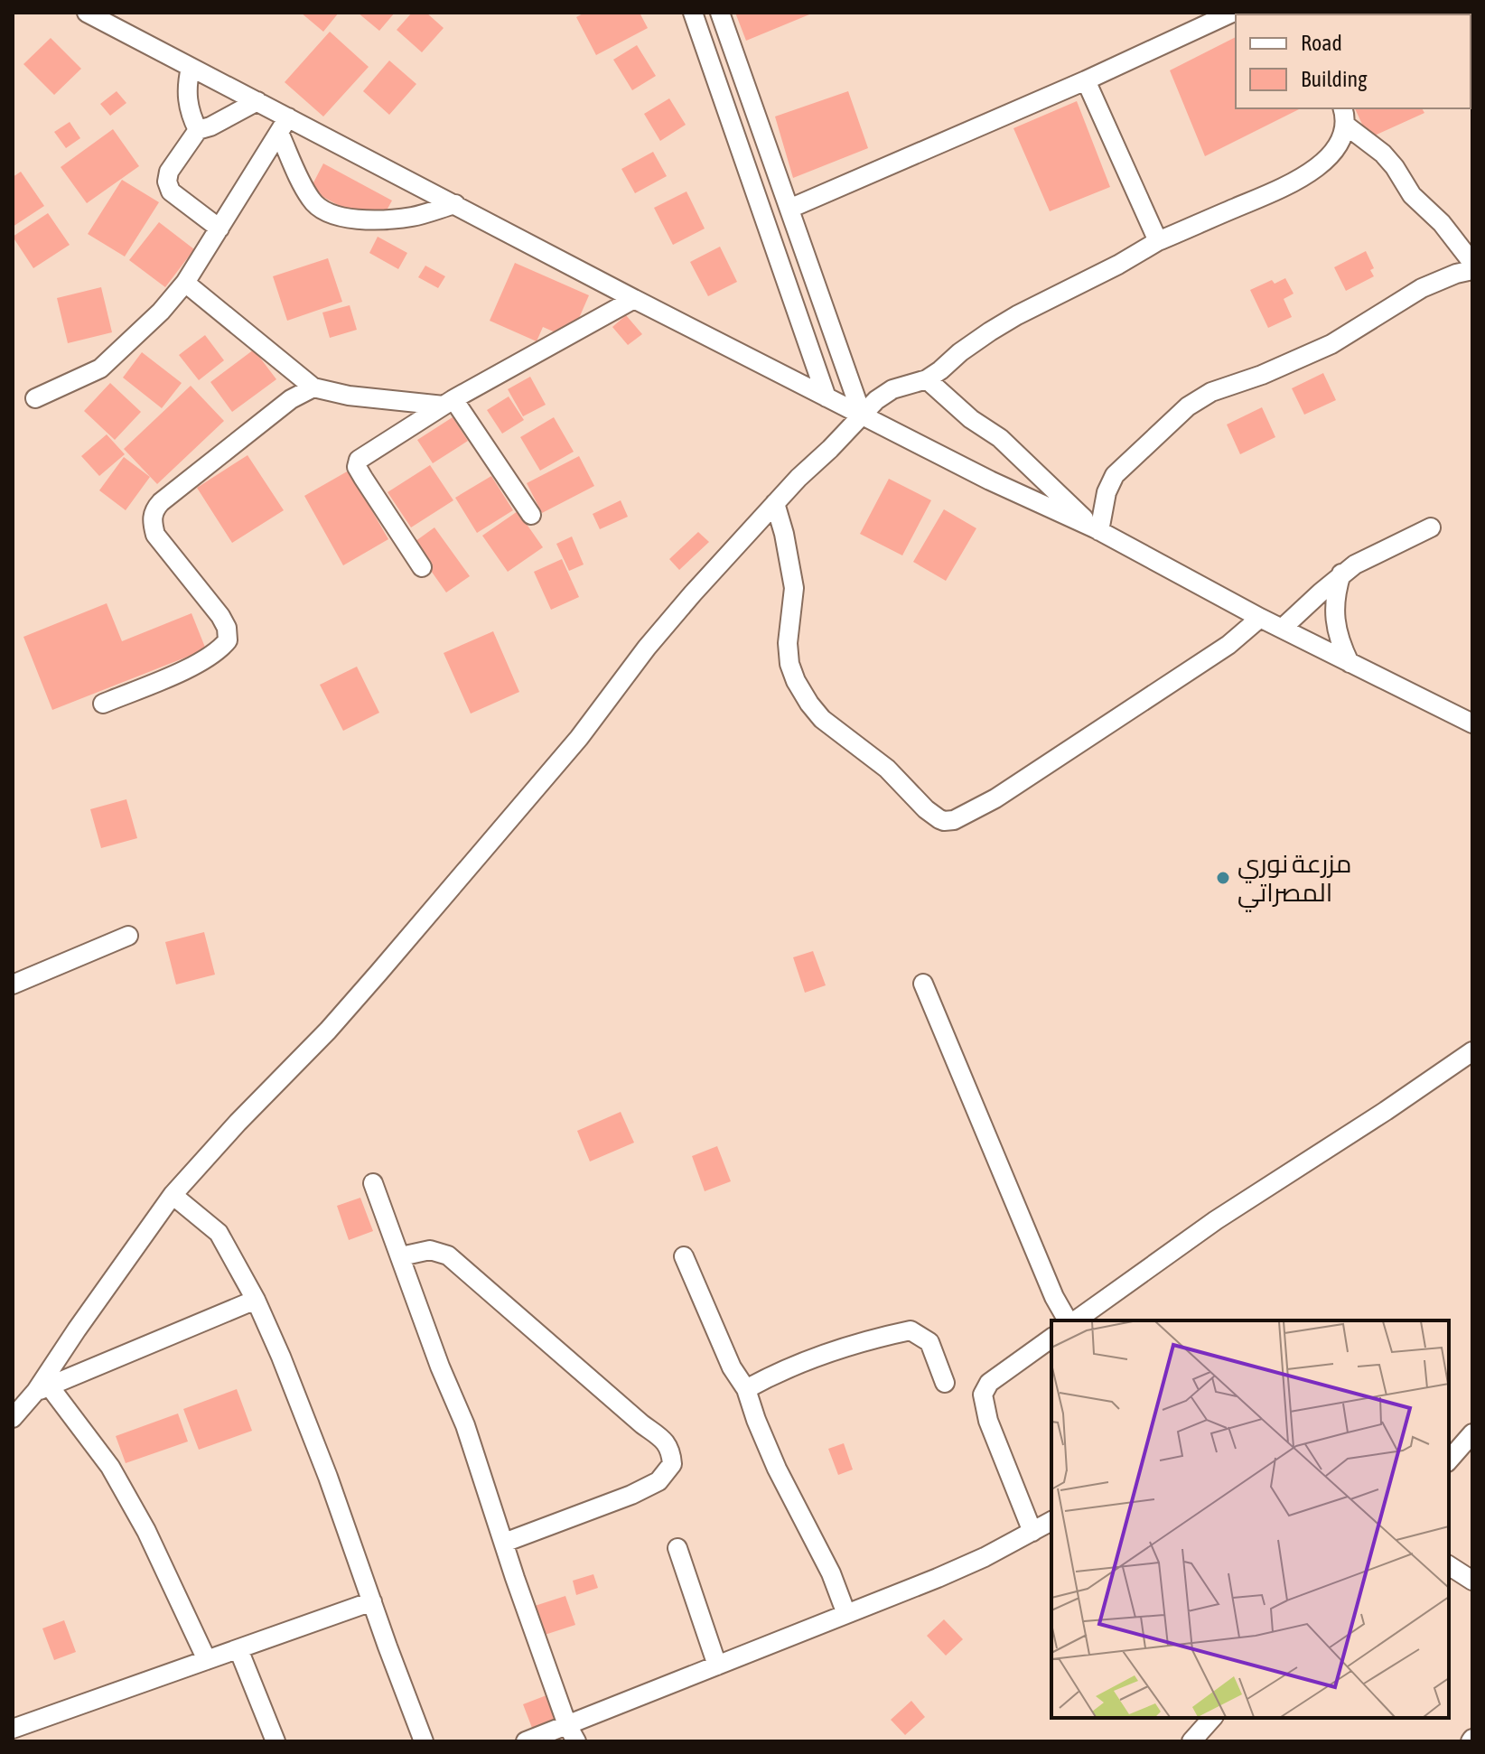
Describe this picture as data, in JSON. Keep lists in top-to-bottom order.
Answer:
{
  "places": ["مزرعة نوري المصراتي"],
  "legend": ["Road", "Building"]
}
